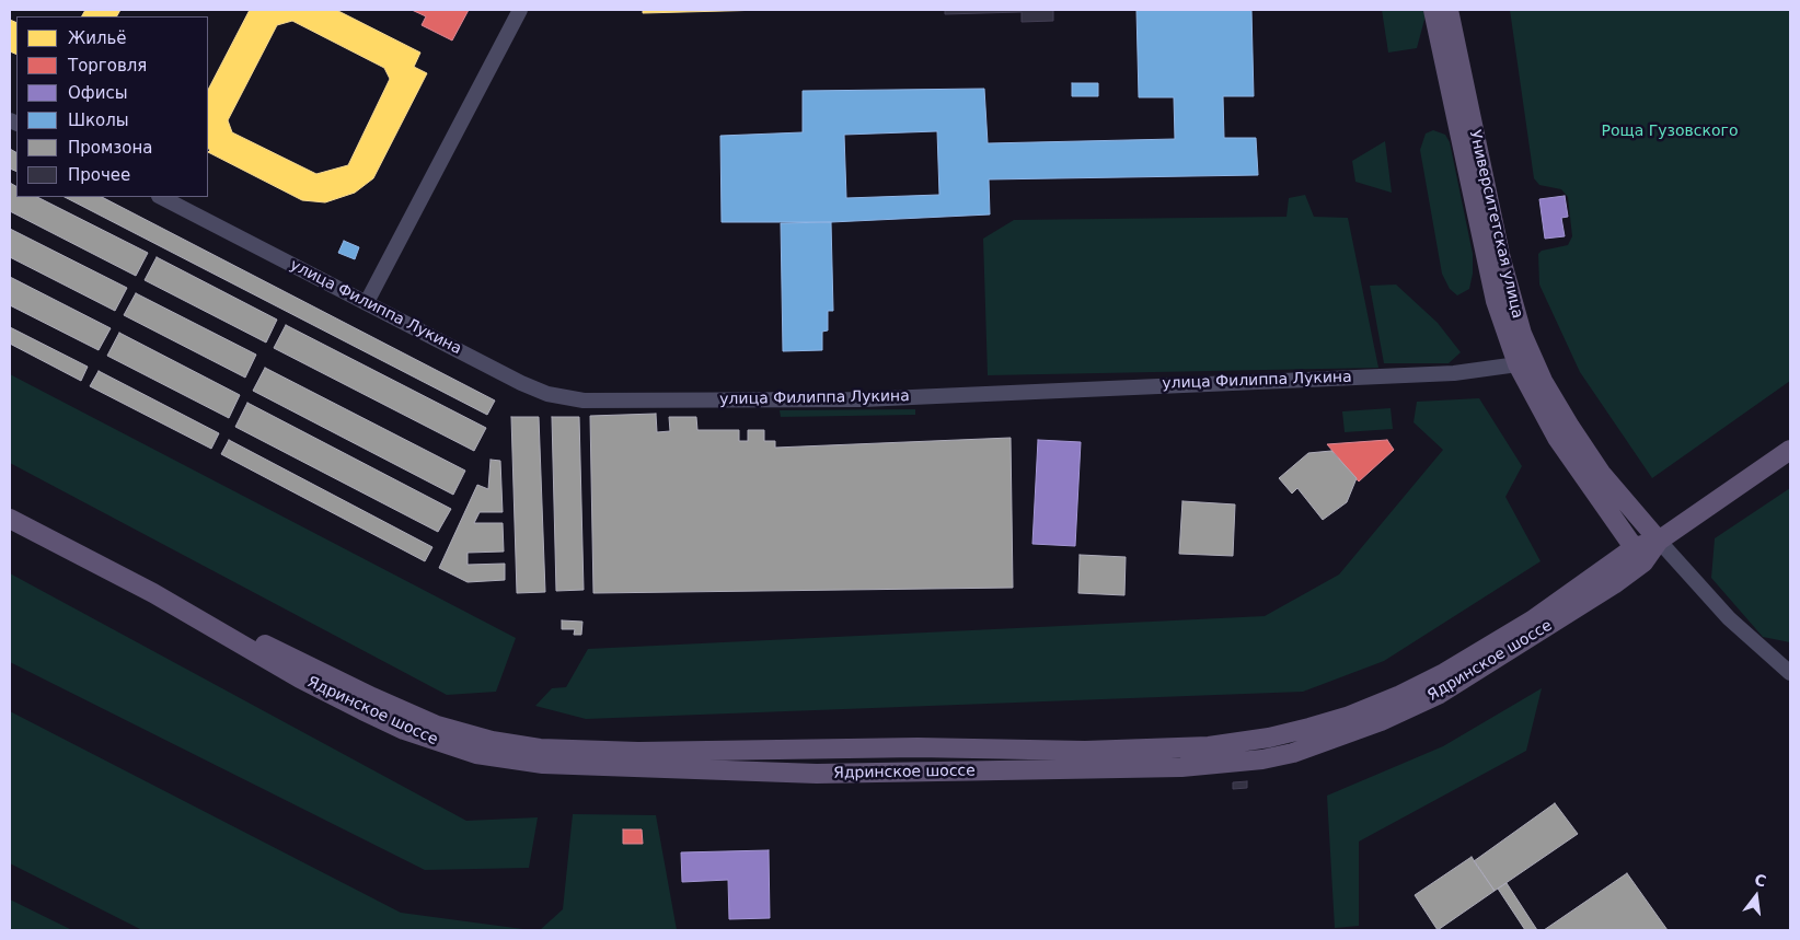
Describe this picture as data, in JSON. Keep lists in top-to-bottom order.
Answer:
{
  "streets": {
    "main road": ["Университетская улица", "Ядринское шоссе"],
    "street": ["улица Филиппа Лукина"]
  },
  "crossings": [
    ["Университетская улица", "улица Филиппа Лукина"],
    ["Университетская улица", "Ядринское шоссе"]
  ],
  "parks": ["Роща Гузовского"],
  "legend": [
    "Жильё",
    "Торговля",
    "Офисы",
    "Школы",
    "Промзона",
    "Прочее"
  ],
  "north": "top"
}
